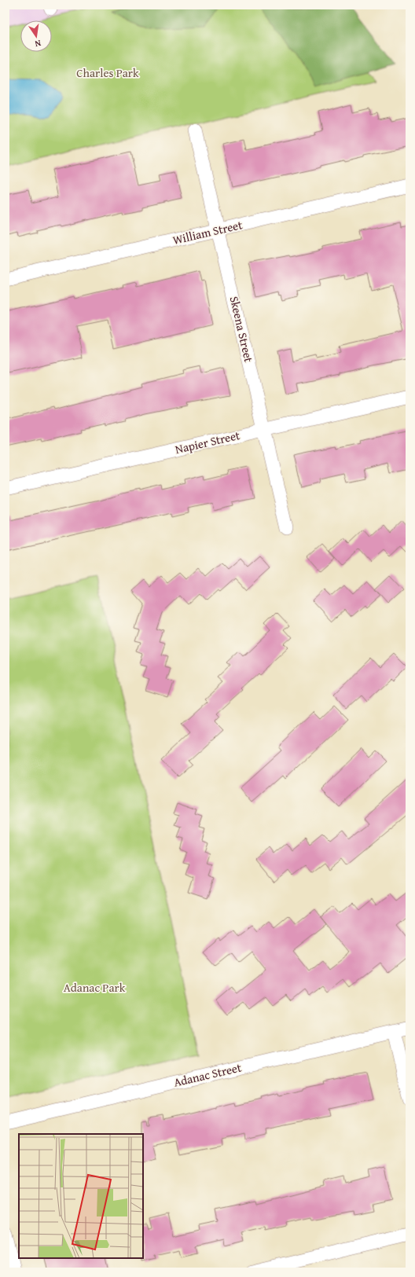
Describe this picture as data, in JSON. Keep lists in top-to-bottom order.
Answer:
{
  "streets": {
    "street": [
      "William Street",
      "Skeena Street",
      "Napier Street",
      "Adanac Street"
    ]
  },
  "crossings": [
    ["William Street", "Skeena Street"],
    ["Skeena Street", "Napier Street"]
  ],
  "parks": ["Charles Park", "Adanac Park"],
  "north": "bottom"
}
